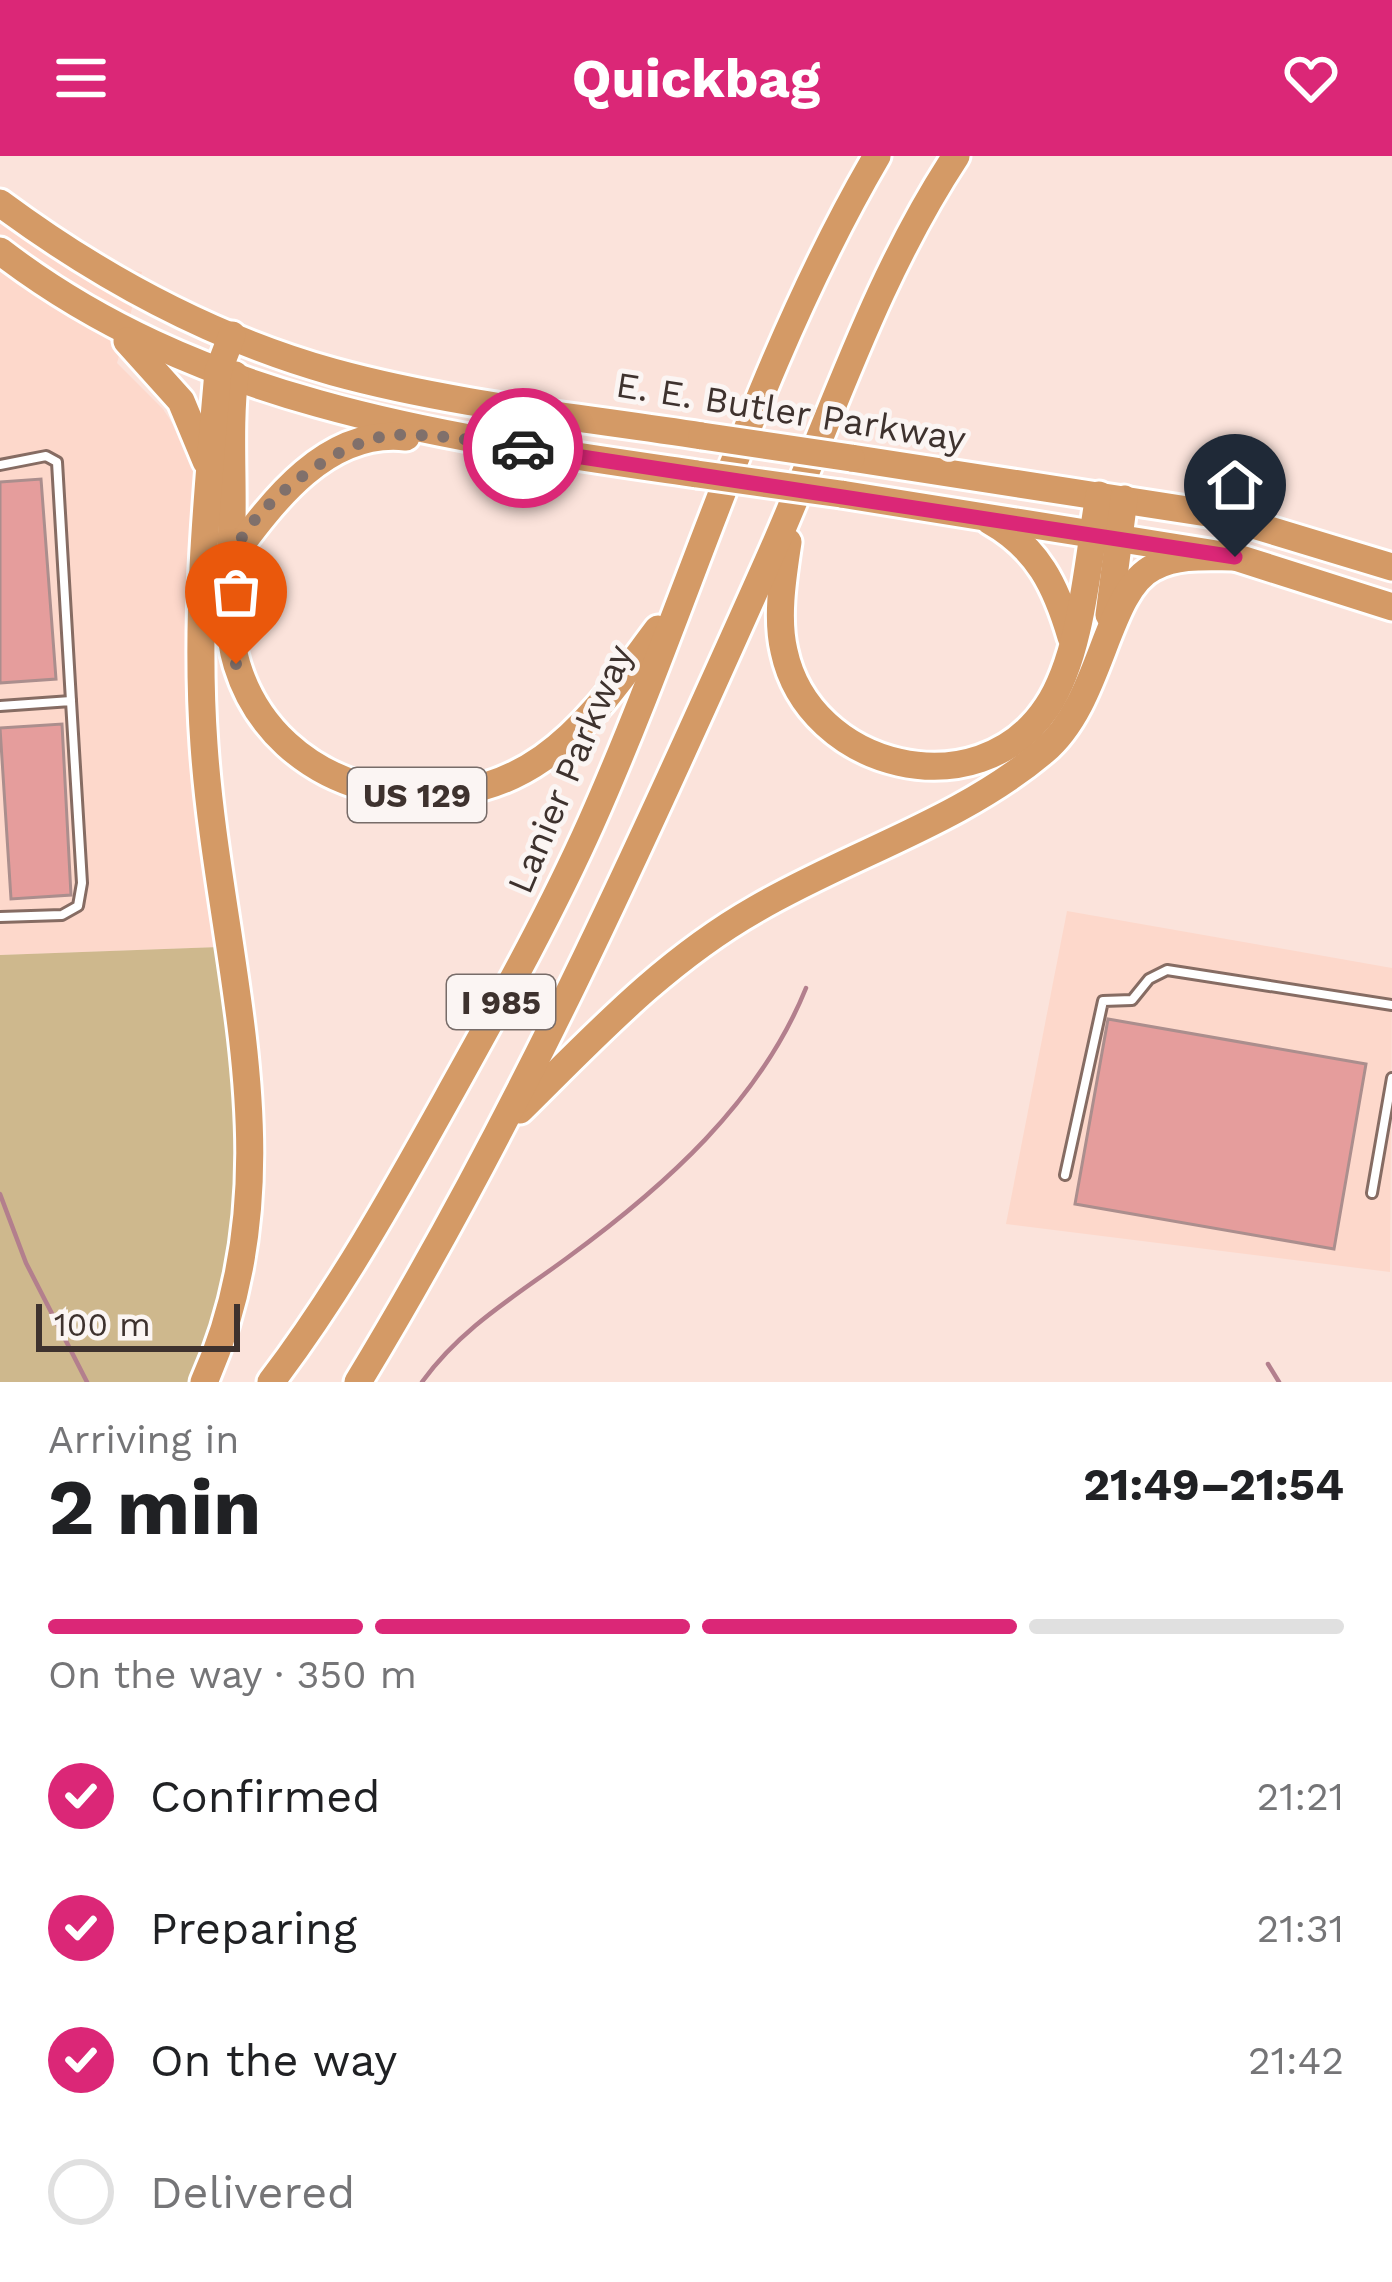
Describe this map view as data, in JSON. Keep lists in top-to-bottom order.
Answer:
{
  "streets": {
    "highway": [
      "E. E. Butler Parkway",
      "Lanier Parkway",
      "US 129",
      "I 985"
    ]
  },
  "crossings": [
    ["Lanier Parkway", "US 129"]
  ],
  "scale_bar": "100 m",
  "page": {
    "header": "Quickbag",
    "scale": "100 m",
    "heading": ["2 min", "Arriving in", "21:49–21:54"],
    "bar": "On the way · 350 m",
    "list": [
      ["Confirmed", "21:21"],
      ["Preparing", "21:31"],
      ["On the way", "21:42"],
      "Delivered"
    ]
  }
}
